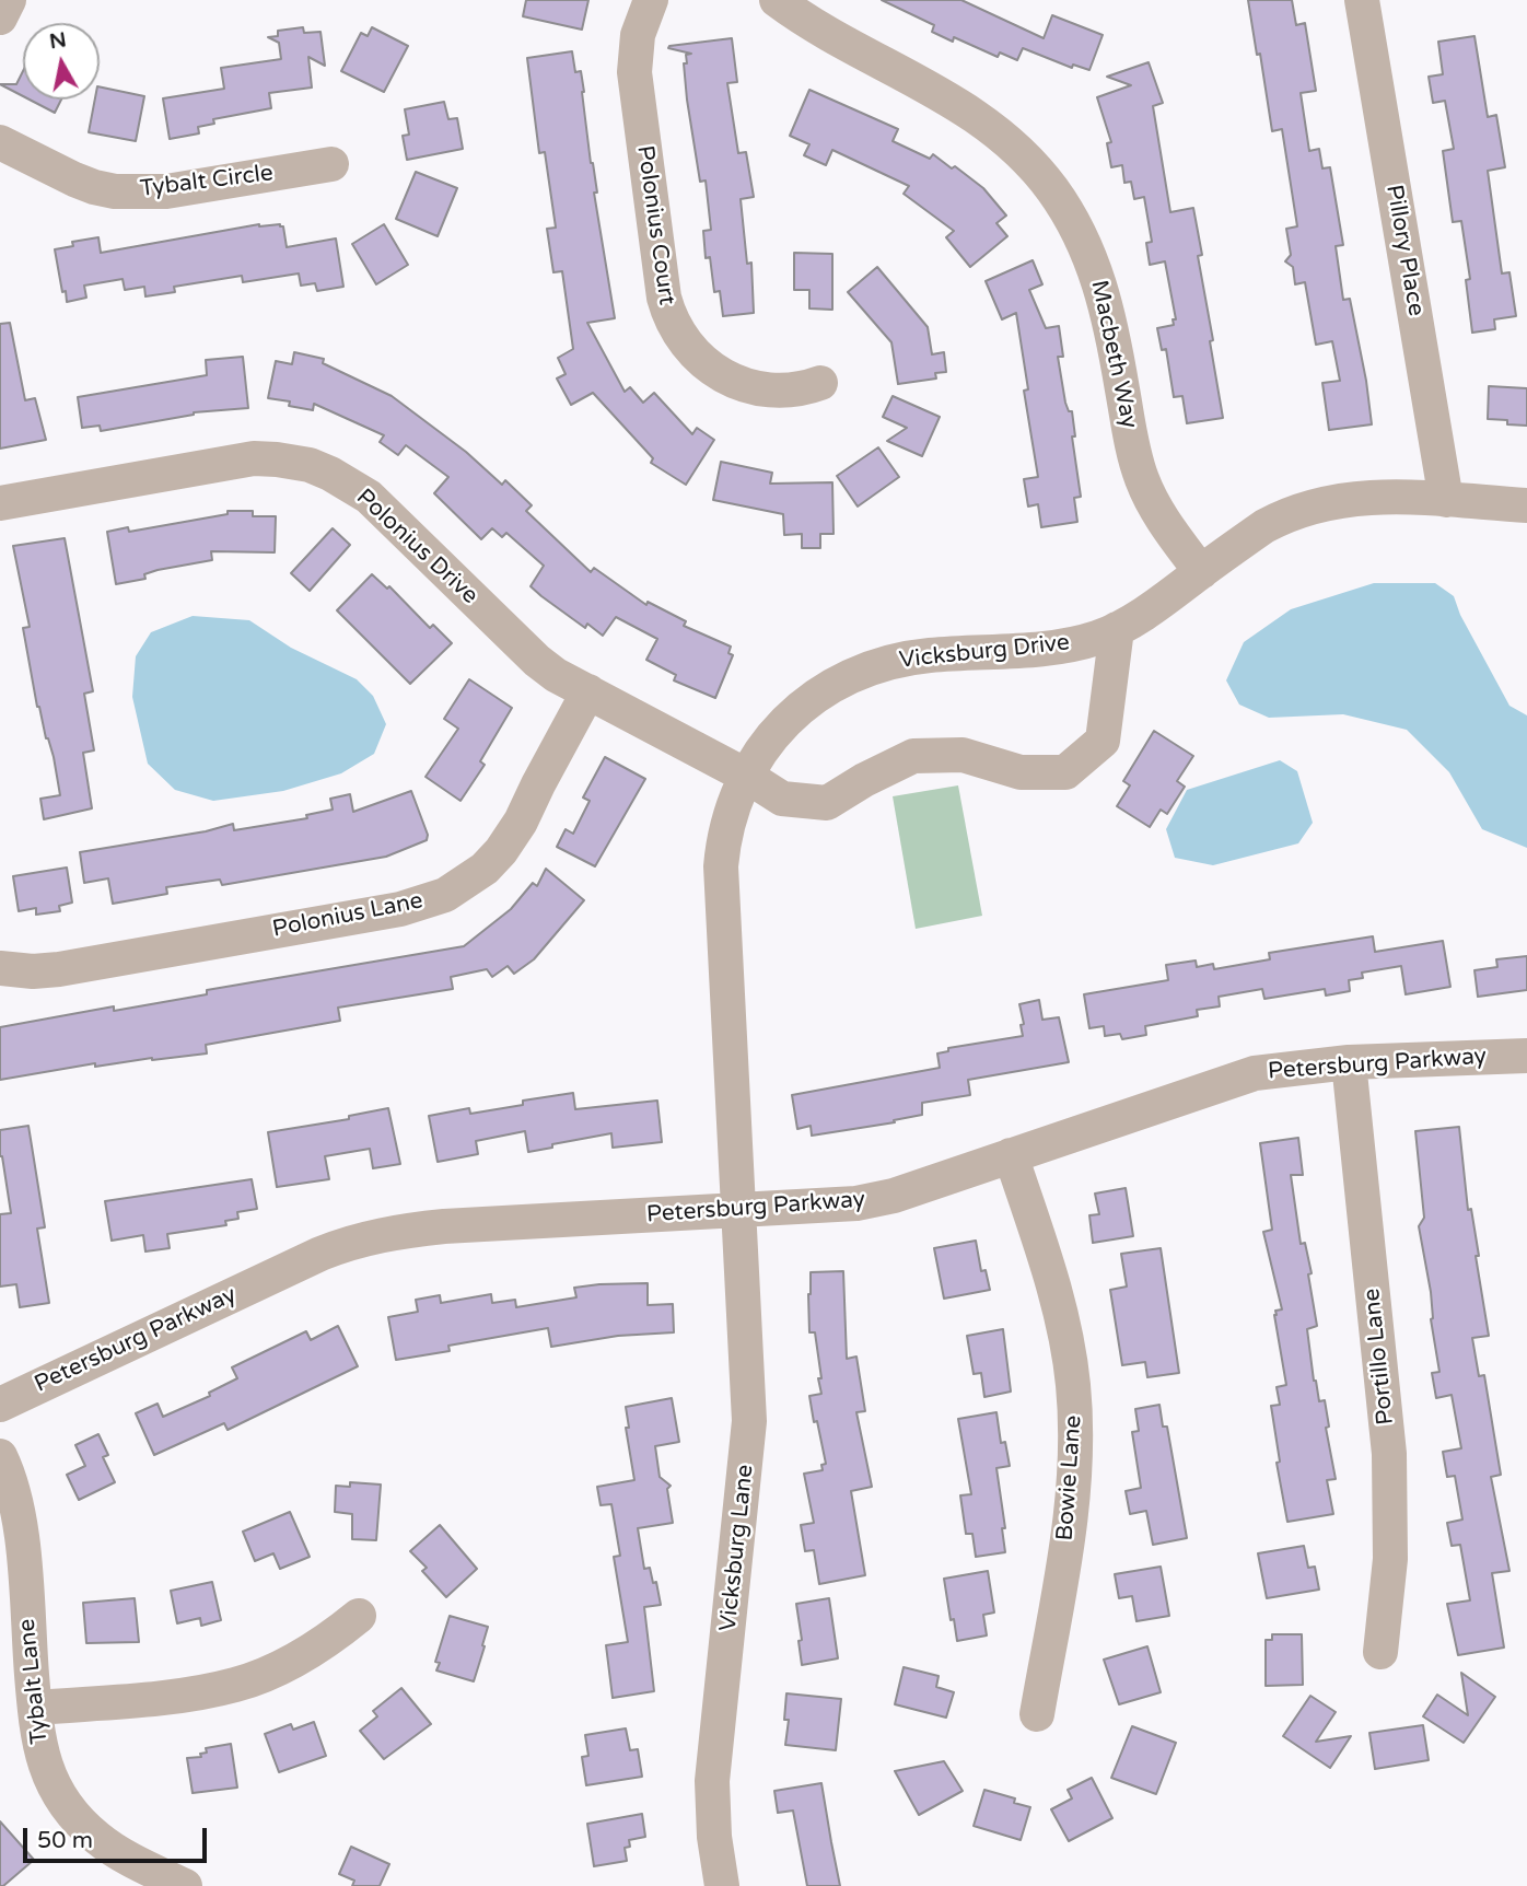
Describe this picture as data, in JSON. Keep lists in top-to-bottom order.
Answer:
{
  "streets": {
    "street": [
      "Tybalt Circle",
      "Polonius Court",
      "Pillory Place",
      "Macbeth Way",
      "Polonius Drive",
      "Vicksburg Drive",
      "Polonius Lane",
      "Petersburg Parkway",
      "Portillo Lane",
      "Bowie Lane",
      "Vicksburg Lane",
      "Tybalt Lane"
    ]
  },
  "crossings": [
    ["Pillory Place", "Vicksburg Drive"],
    ["Macbeth Way", "Vicksburg Drive"],
    ["Polonius Drive", "Vicksburg Drive"],
    ["Polonius Drive", "Polonius Lane"],
    ["Vicksburg Drive", "Petersburg Parkway"],
    ["Vicksburg Drive", "Vicksburg Lane"],
    ["Petersburg Parkway", "Portillo Lane"],
    ["Petersburg Parkway", "Bowie Lane"],
    ["Petersburg Parkway", "Vicksburg Lane"]
  ],
  "scale_bar": "50 m",
  "north": "top"
}
